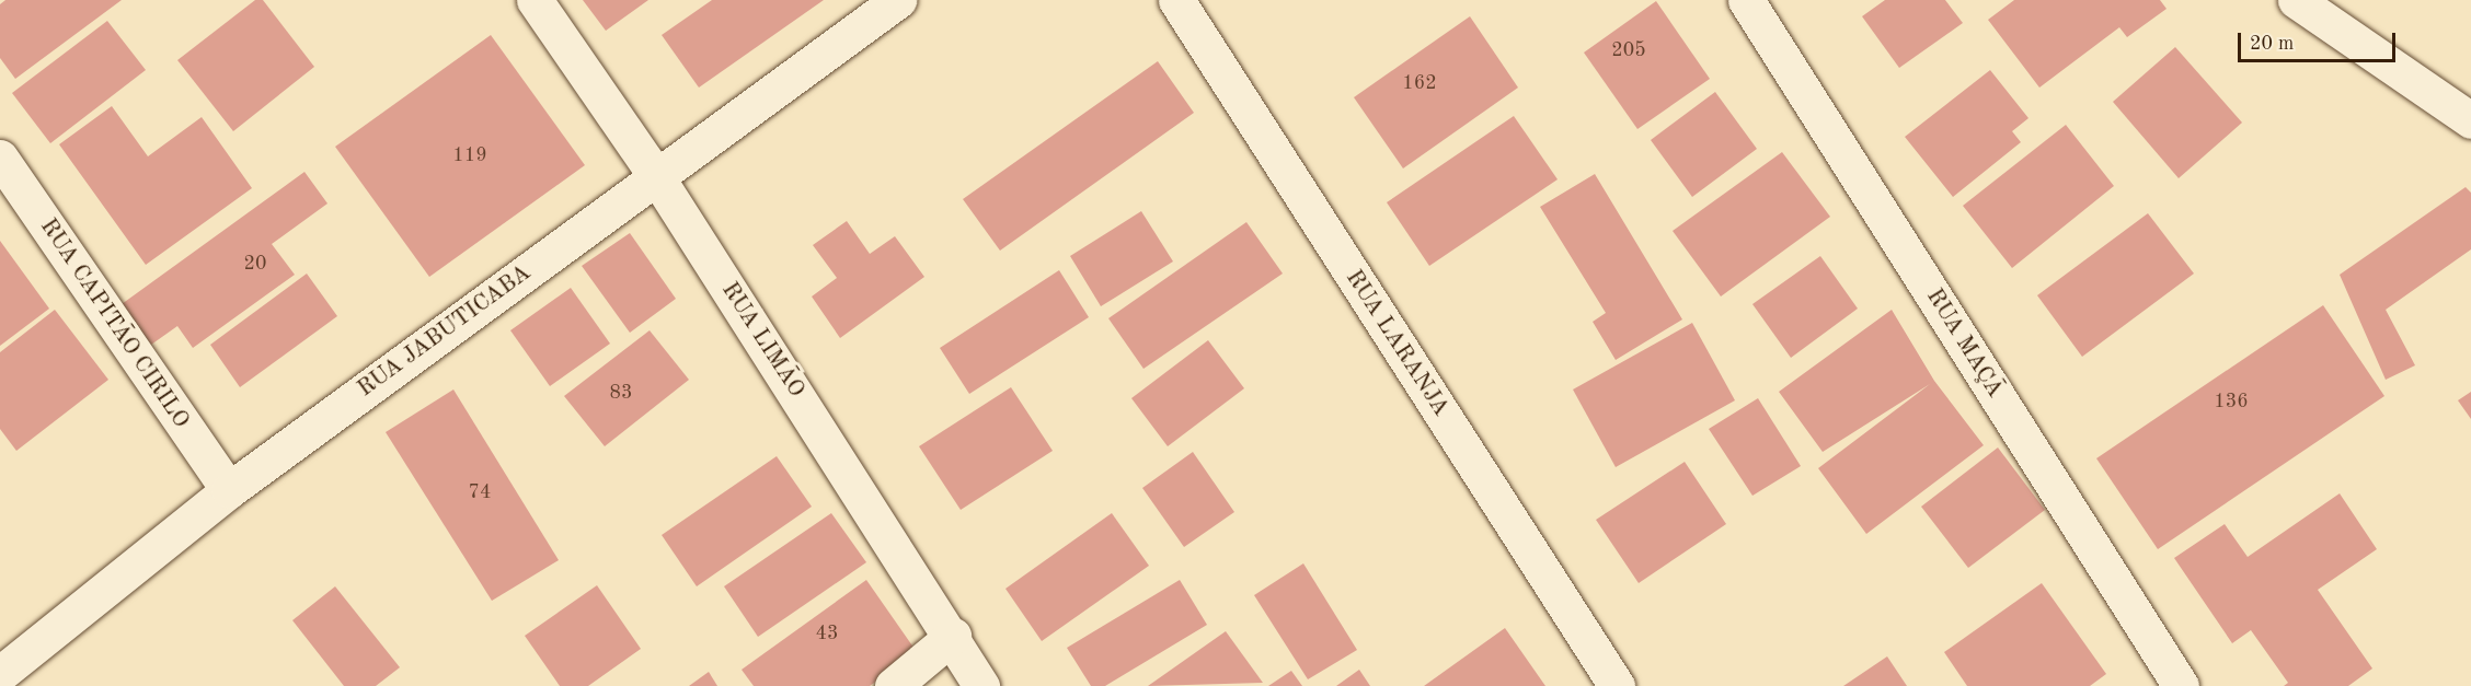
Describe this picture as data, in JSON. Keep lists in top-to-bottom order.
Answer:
{
  "streets": {
    "street": [
      "RUA CAPITÃO CIRILO",
      "RUA JABUTICABA",
      "RUA LIMÃO",
      "RUA LARANJA",
      "RUA MAÇÃ"
    ]
  },
  "crossings": [
    ["RUA CAPITÃO CIRILO", "RUA JABUTICABA"],
    ["RUA JABUTICABA", "RUA LIMÃO"]
  ],
  "house_numbers": [
    "205",
    "162",
    "119",
    "20",
    "83",
    "136",
    "74",
    "43"
  ],
  "scale_bar": "20 m"
}
